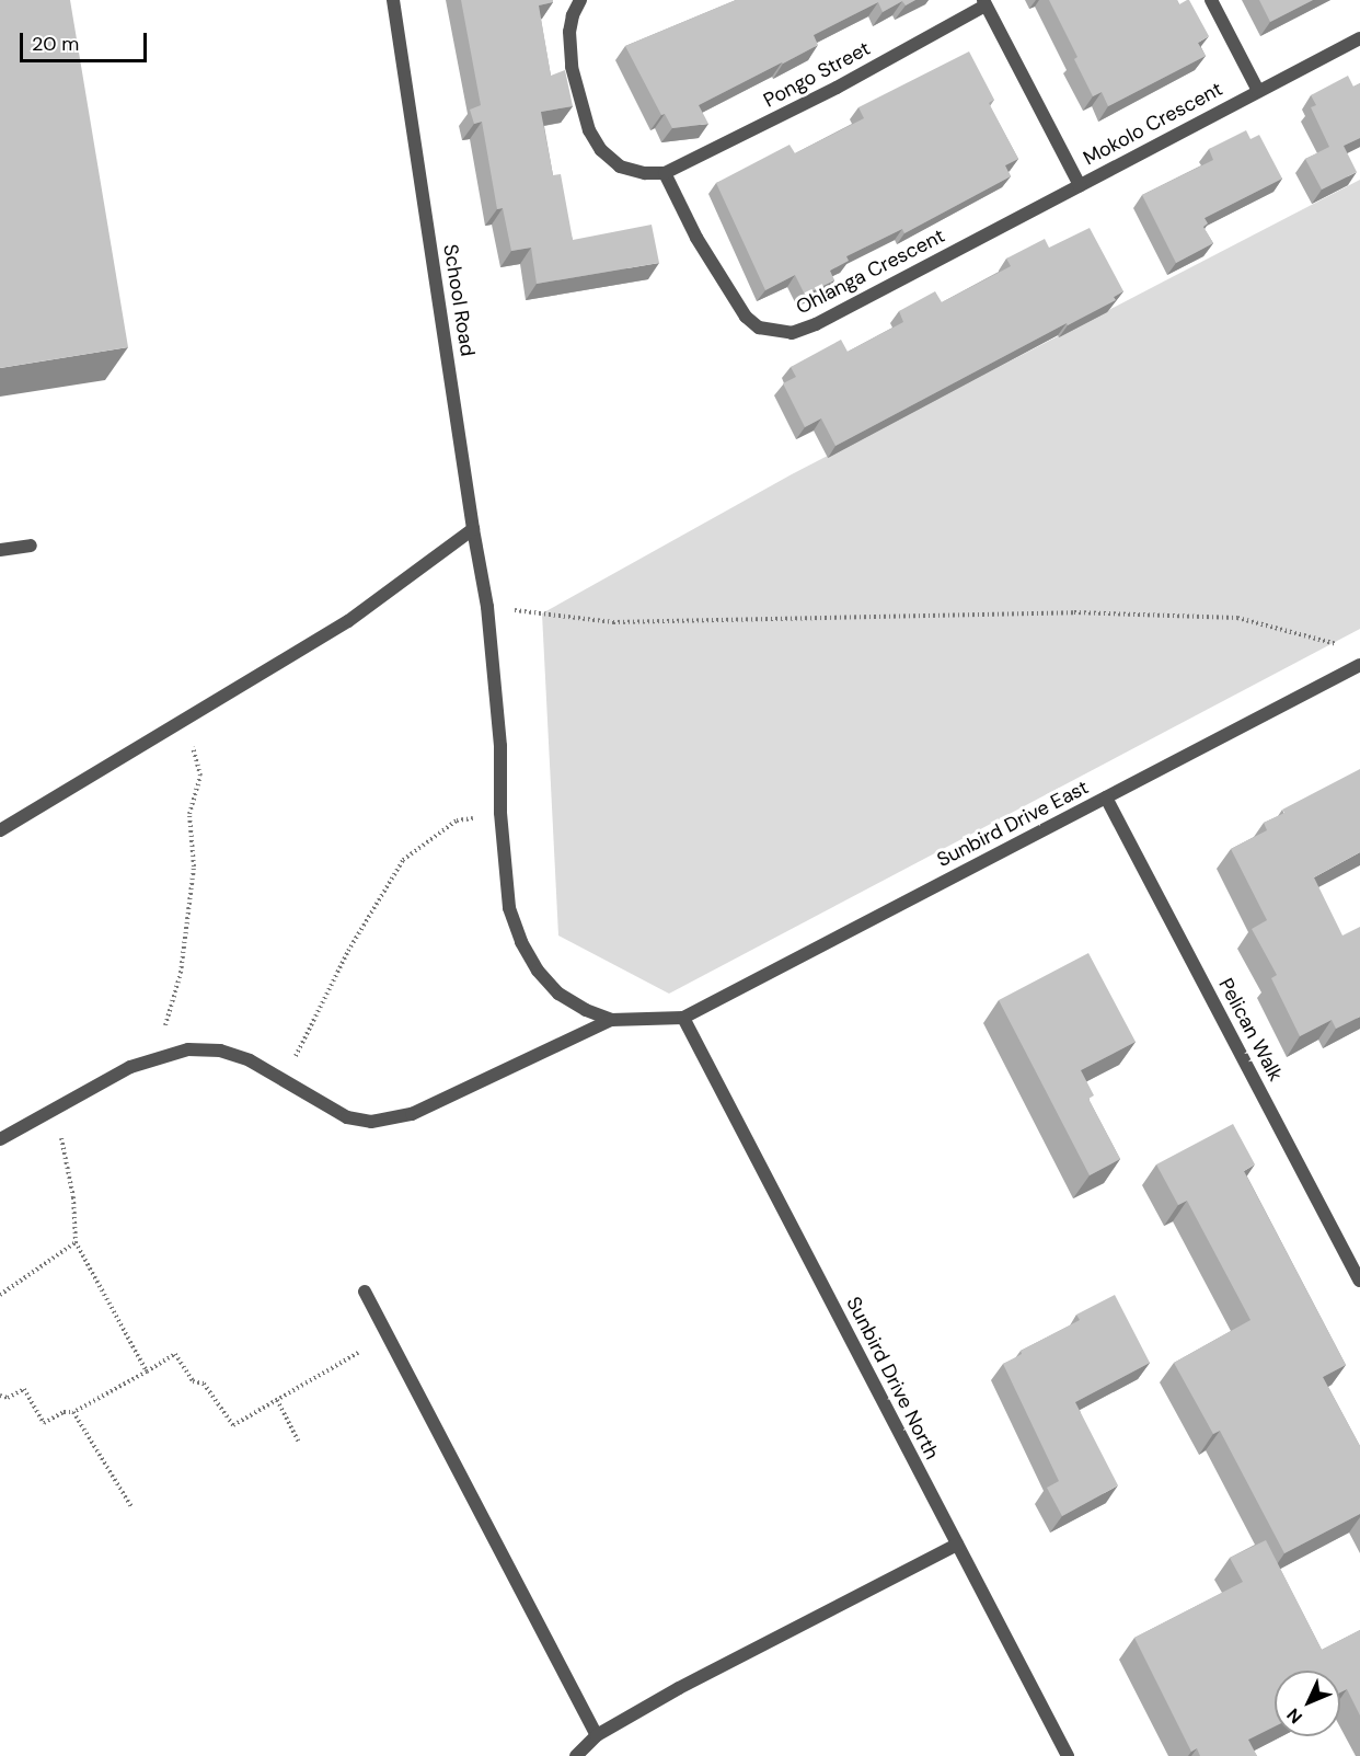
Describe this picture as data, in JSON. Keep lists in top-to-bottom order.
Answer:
{
  "streets": {
    "street": [
      "Pongo Street",
      "Mokolo Crescent",
      "Ohlanga Crescent",
      "School Road",
      "Sunbird Drive East",
      "Pelican Walk",
      "Sunbird Drive North"
    ]
  },
  "crossings": [
    ["Pongo Street", "Mokolo Crescent"],
    ["Pongo Street", "Ohlanga Crescent"],
    ["Mokolo Crescent", "Ohlanga Crescent"],
    ["Sunbird Drive East", "Pelican Walk"],
    ["Sunbird Drive East", "Sunbird Drive North"]
  ],
  "scale_bar": "20 m",
  "north": "bottom left"
}
